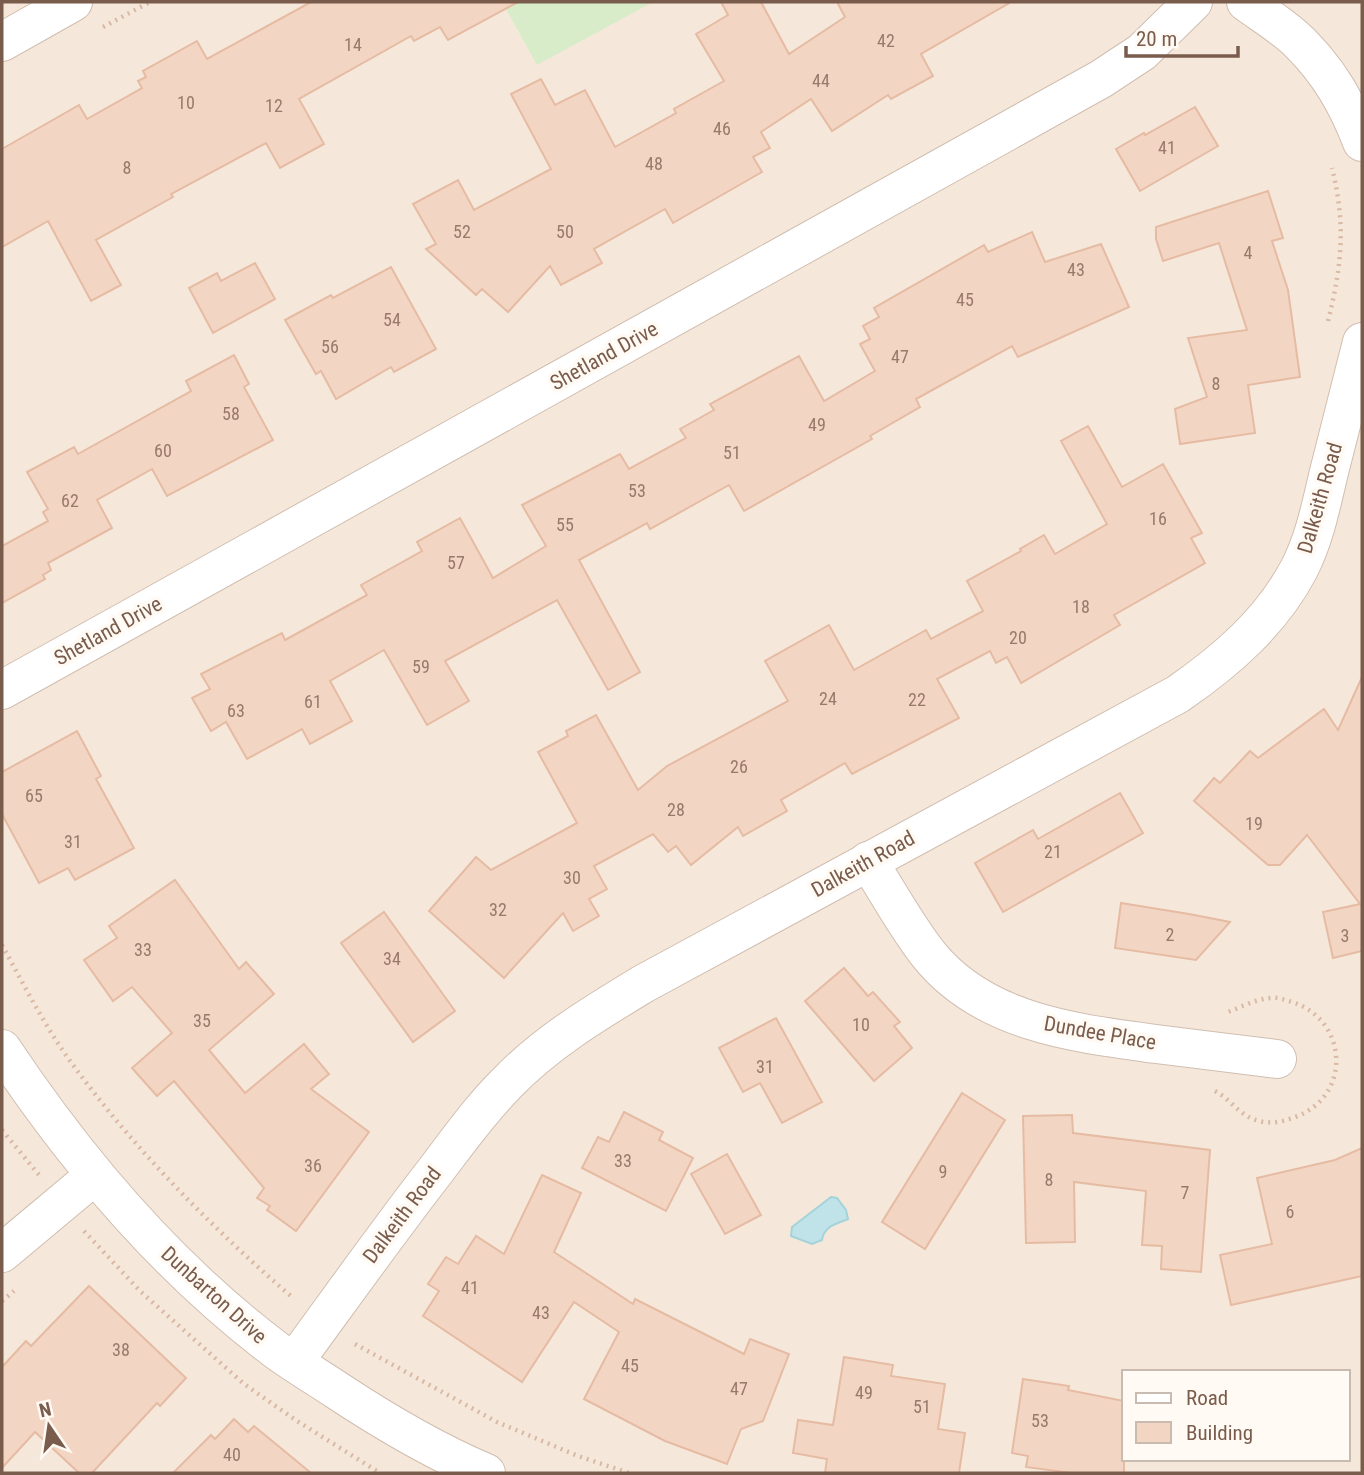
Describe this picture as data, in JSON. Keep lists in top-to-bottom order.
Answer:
{
  "streets": {
    "street": [
      "Shetland Drive",
      "Dalkeith Road",
      "Dundee Place",
      "Dunbarton Drive"
    ]
  },
  "crossings": [
    ["Dalkeith Road", "Dundee Place"],
    ["Dalkeith Road", "Dunbarton Drive"]
  ],
  "house_numbers": [
    "42",
    "14",
    "44",
    "10",
    "12",
    "46",
    "41",
    "48",
    "8",
    "52",
    "50",
    "4",
    "43",
    "45",
    "54",
    "56",
    "47",
    "8",
    "58",
    "49",
    "60",
    "51",
    "53",
    "62",
    "16",
    "55",
    "57",
    "18",
    "20",
    "59",
    "24",
    "22",
    "61",
    "63",
    "26",
    "65",
    "28",
    "19",
    "31",
    "21",
    "30",
    "32",
    "2",
    "3",
    "33",
    "34",
    "35",
    "10",
    "31",
    "33",
    "36",
    "9",
    "8",
    "7",
    "6",
    "41",
    "43",
    "38",
    "45",
    "47",
    "49",
    "51",
    "53",
    "40"
  ],
  "legend": ["Road", "Building"],
  "scale_bar": "20 m",
  "north": "top"
}
